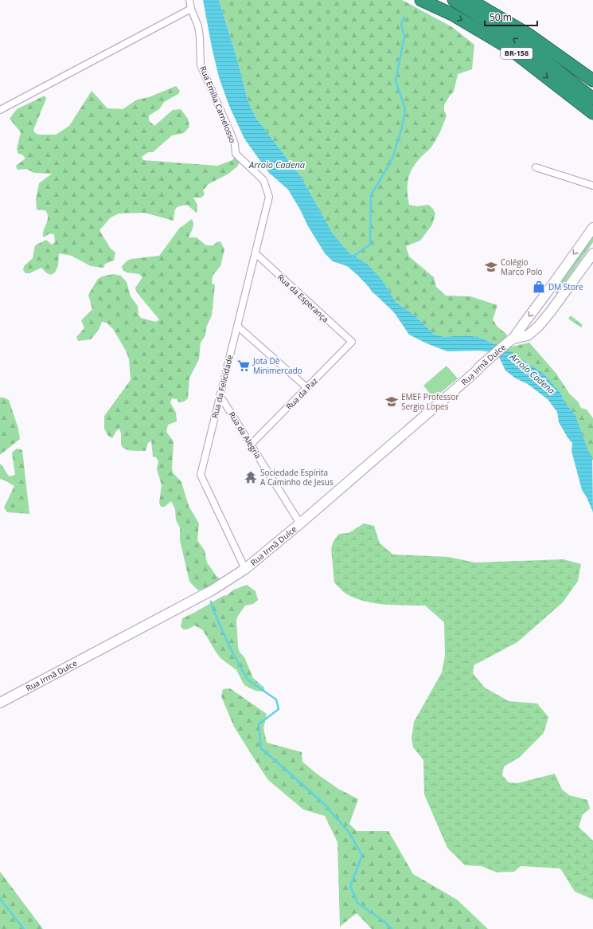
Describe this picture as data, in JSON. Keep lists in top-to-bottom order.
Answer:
{
  "streets": {
    "highway": ["BR-158"],
    "street": [
      "Rua Emília Carnelosso",
      "Rua da Esperança",
      "Rua Irmã Dulce",
      "Rua da Felicidade",
      "Rua da Paz",
      "Rua da Alegria"
    ]
  },
  "crossings": [
    ["Rua Emília Carnelosso", "Rua da Felicidade"],
    ["Rua da Esperança", "Rua da Felicidade"],
    ["Rua da Esperança", "Rua da Paz"],
    ["Rua Irmã Dulce", "Rua da Felicidade"],
    ["Rua Irmã Dulce", "Rua da Alegria"],
    ["Rua da Felicidade", "Rua da Alegria"],
    ["Rua da Paz", "Rua da Alegria"]
  ],
  "water": ["Arroio Cadena"],
  "places": {
    "school or university": ["Colégio Marco Polo", "EMEF Professor Sergio Lopes"],
    "shop": ["DM Store"],
    "supermarket": ["Jota Dê Minimercado"],
    "temple": ["Sociedade Espírita A Caminho de Jesus"]
  },
  "scale_bar": "50 m"
}
